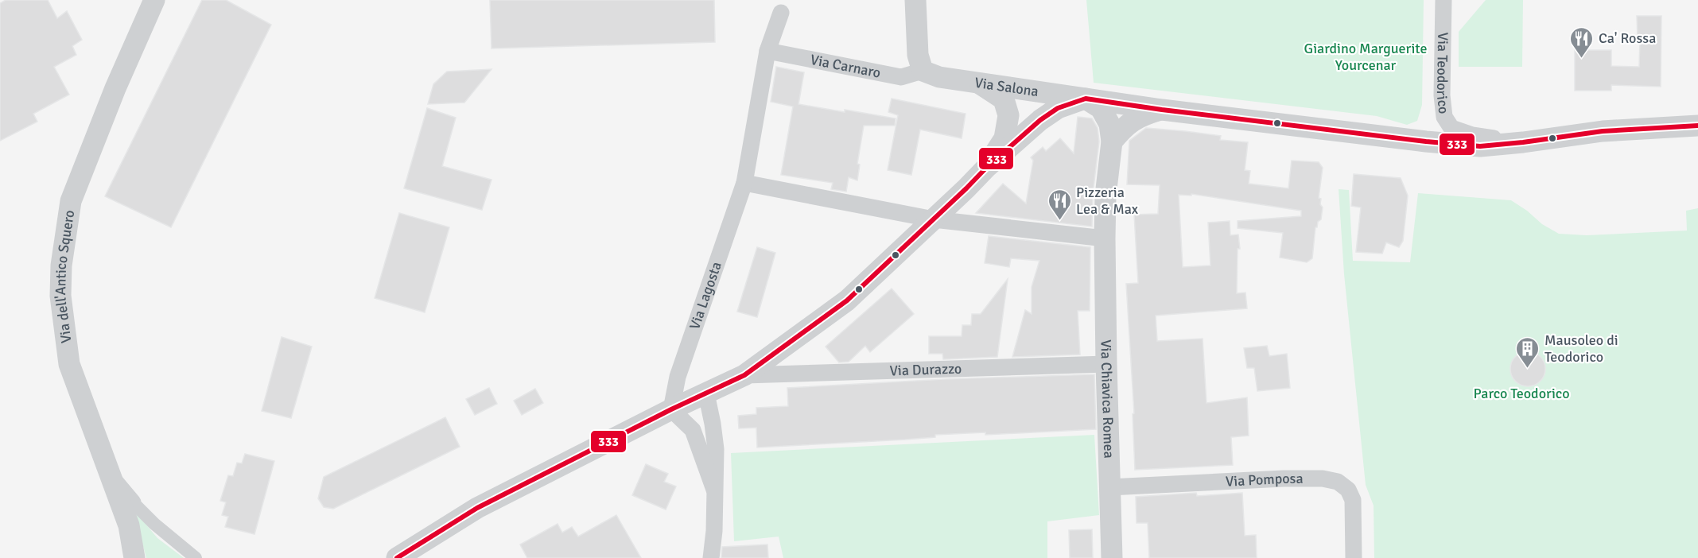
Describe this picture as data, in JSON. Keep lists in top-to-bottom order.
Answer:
{
  "streets": {
    "street": [
      "Via Carnaro",
      "Via Teodorico",
      "Via Salona",
      "Via dell'Antico Squero",
      "Via Lagosta",
      "Via Durazzo",
      "Via Chiavica Romea",
      "Via Pomposa"
    ]
  },
  "crossings": [
    ["Via Carnaro", "Via Salona"],
    ["Via Carnaro", "Via Lagosta"],
    ["Via Teodorico", "Via Salona"],
    ["Via Salona", "Via Chiavica Romea"],
    ["Via Durazzo", "Via Chiavica Romea"],
    ["Via Chiavica Romea", "Via Pomposa"]
  ],
  "parks": ["Giardino Marguerite Yourcenar", "Parco Teodorico"],
  "places": {
    "restaurant": ["Ca' Rossa", "Pizzeria Lea & Max"],
    "building": ["Mausoleo di Teodorico"]
  },
  "lines": ["transit line 333"]
}
